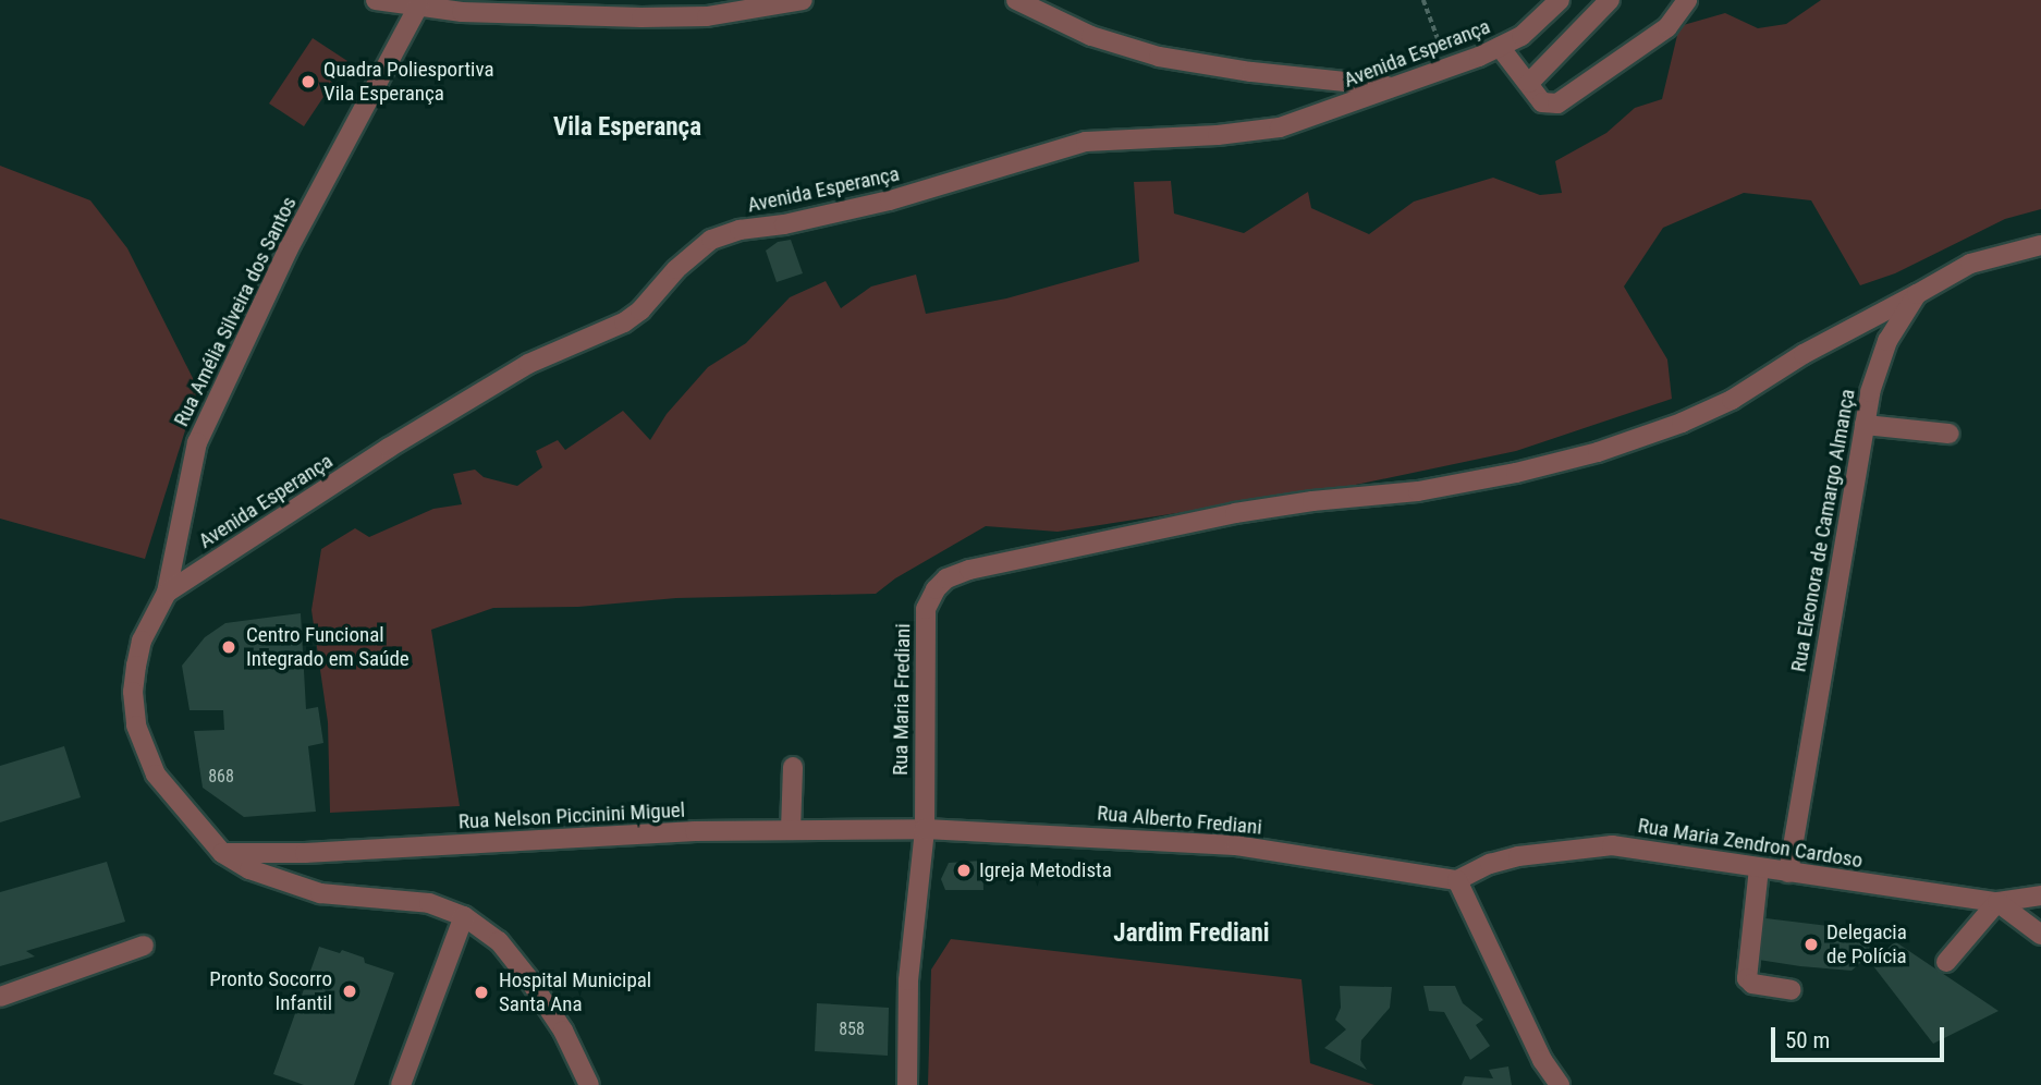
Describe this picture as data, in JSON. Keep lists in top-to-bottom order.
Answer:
{
  "streets": {
    "street": [
      "Avenida Esperança",
      "Rua Amélia Silveira dos Santos",
      "Rua Eleonora de Camargo Almança",
      "Rua Maria Frediani",
      "Rua Nelson Piccinini Miguel",
      "Rua Alberto Frediani",
      "Rua Maria Zendron Cardoso"
    ]
  },
  "crossings": [
    ["Avenida Esperança", "Rua Amélia Silveira dos Santos"],
    ["Rua Amélia Silveira dos Santos", "Rua Nelson Piccinini Miguel"],
    ["Rua Eleonora de Camargo Almança", "Rua Maria Frediani"],
    ["Rua Eleonora de Camargo Almança", "Rua Maria Zendron Cardoso"],
    ["Rua Maria Frediani", "Rua Nelson Piccinini Miguel"],
    ["Rua Maria Frediani", "Rua Alberto Frediani"],
    ["Rua Nelson Piccinini Miguel", "Rua Alberto Frediani"],
    ["Rua Alberto Frediani", "Rua Maria Zendron Cardoso"]
  ],
  "districts": ["Vila Esperança", "Jardim Frediani"],
  "places": [
    "Quadra Poliesportiva Vila Esperança",
    "Centro Funcional Integrado em Saúde",
    "Igreja Metodista",
    "Delegacia de Polícia",
    "Pronto Socorro Infantil",
    "Hospital Municipal Santa Ana"
  ],
  "house_numbers": ["868", "858"],
  "scale_bar": "50 m"
}
